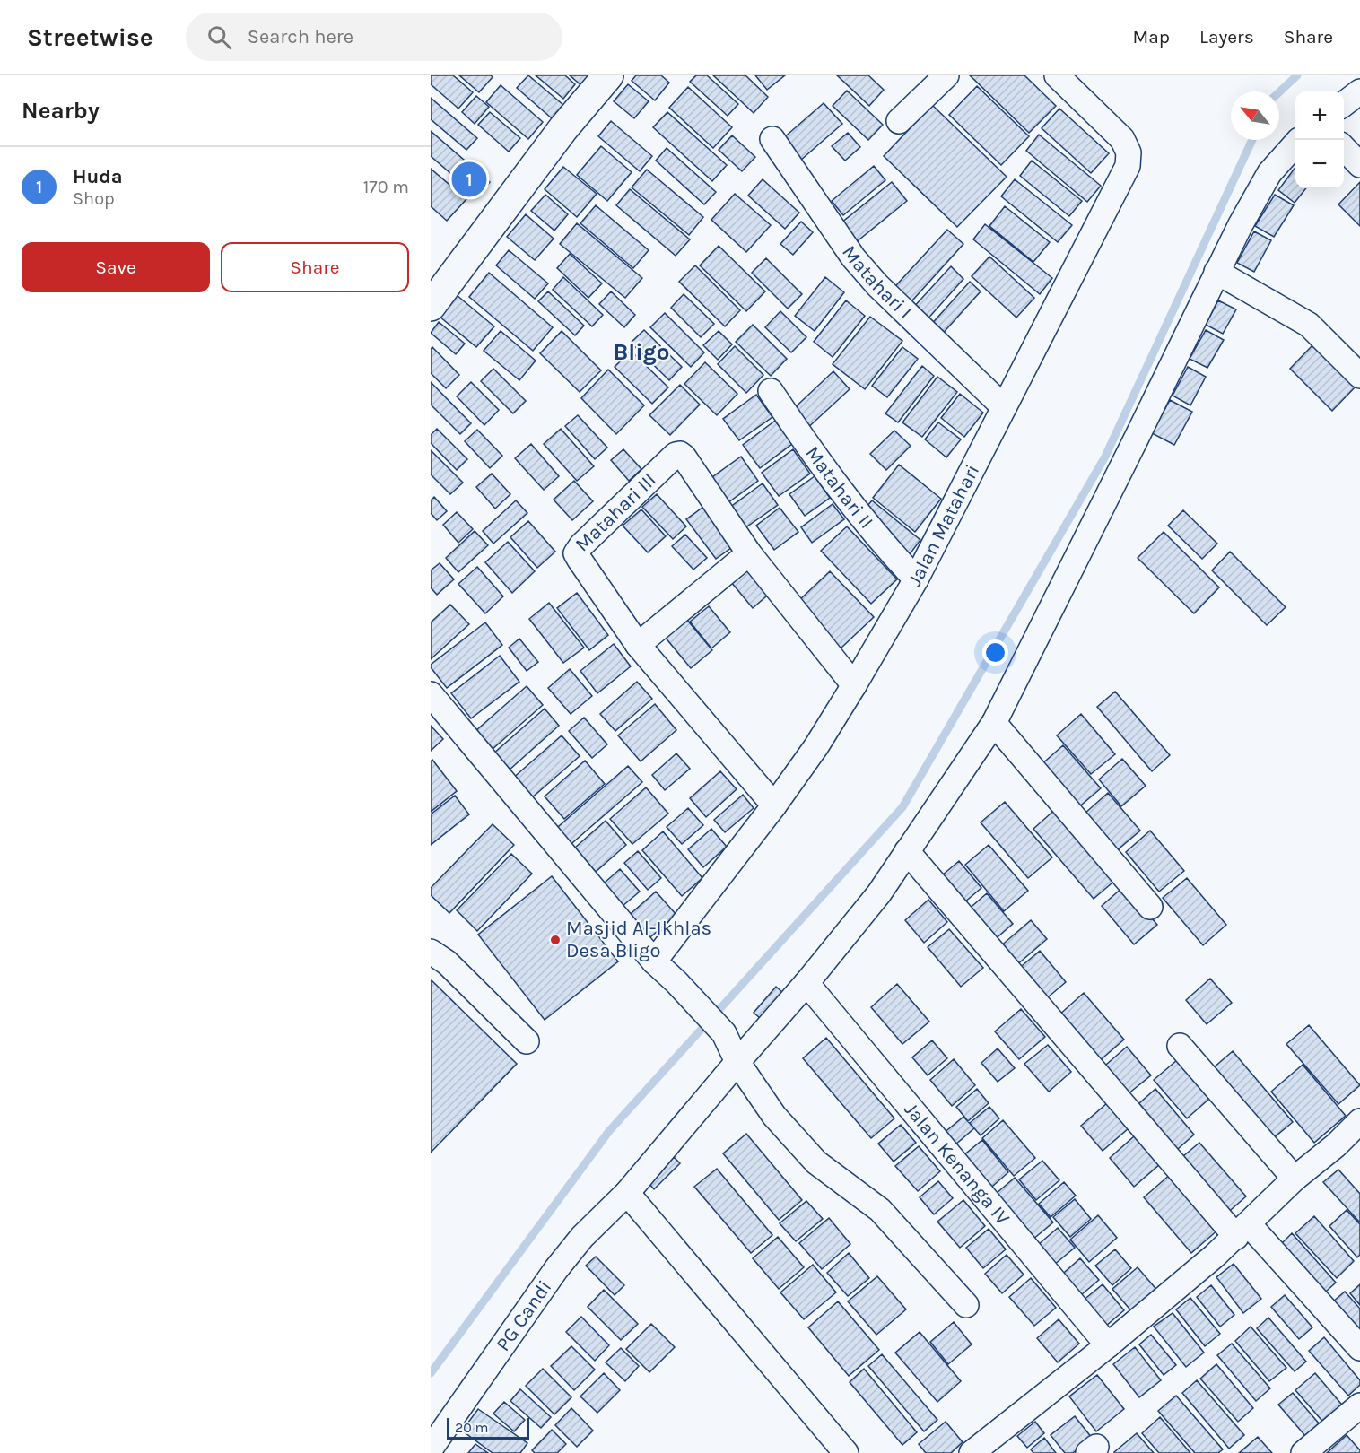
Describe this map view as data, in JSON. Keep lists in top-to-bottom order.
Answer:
{
  "streets": {
    "street": [
      "Matahari I",
      "Matahari II",
      "Matahari III",
      "Jalan Matahari",
      "Jalan Kenanga IV",
      "PG Candi"
    ]
  },
  "crossings": [
    ["Matahari I", "Jalan Matahari"],
    ["Matahari II", "Jalan Matahari"],
    ["Matahari III", "Jalan Matahari"],
    ["Jalan Kenanga IV", "PG Candi"]
  ],
  "districts": ["Bligo"],
  "places": ["Masjid Al-Ikhlas Desa Bligo"],
  "scale_bar": "20 m",
  "north": "top left",
  "page": {
    "header": "Streetwise",
    "search": "Search here",
    "nav": ["Map", "Layers", "Share"],
    "heading": "Nearby",
    "map_buttons": ["+", "−"],
    "list": [
      {
        "mark": "1",
        "name": "Huda",
        "note": "Shop",
        "value": "170 m"
      }
    ],
    "pins": "1",
    "buttons": ["Save", "Share"],
    "scale": "20 m"
  }
}
